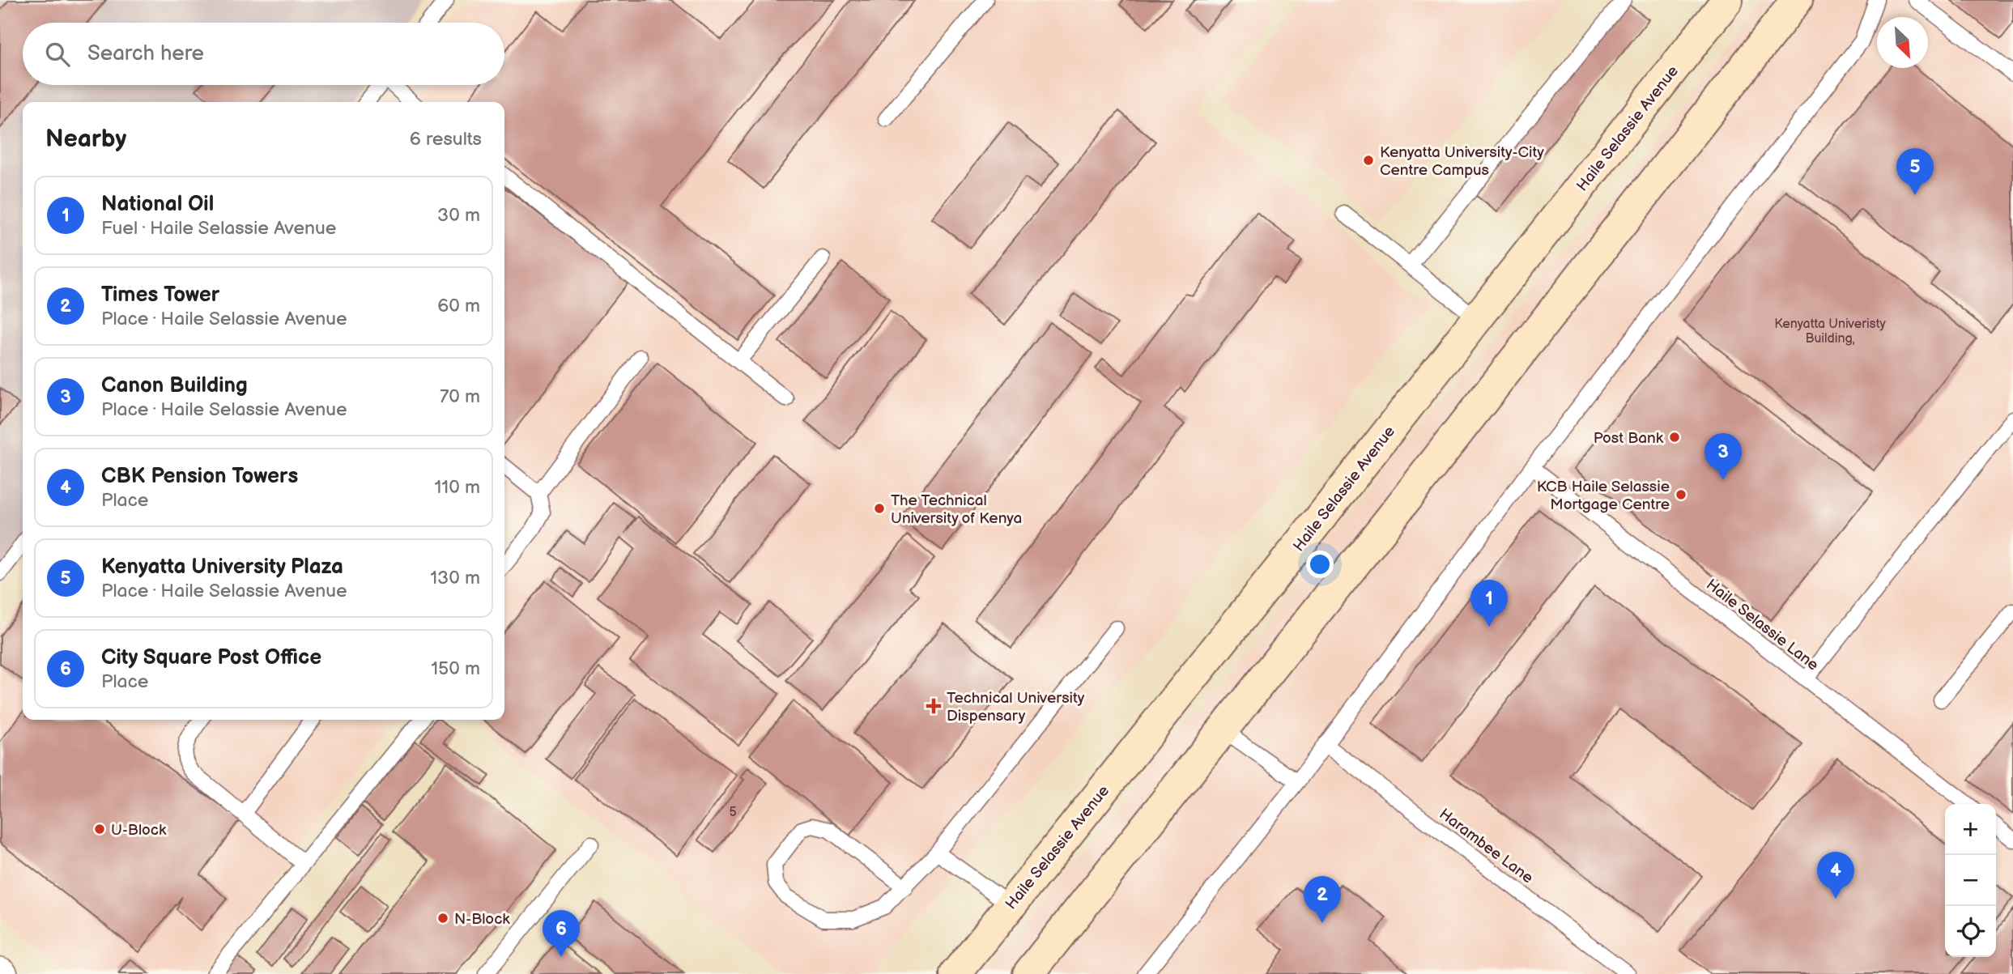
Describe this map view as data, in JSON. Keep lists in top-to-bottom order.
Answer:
{
  "streets": {
    "main road": ["Haile Selassie Avenue"],
    "lane": ["Haile Selassie Lane", "Harambee Lane"]
  },
  "places": {
    "other": [
      "Kenyatta University-City Centre Campus",
      "Post Bank",
      "KCB Haile Selassie Mortgage Centre",
      "The Technical University of Kenya",
      "U-Block",
      "N-Block"
    ],
    "health": ["Technical University Dispensary"]
  },
  "house_numbers": ["Kenyatta Univeristy Building,", "5"],
  "north": "bottom right",
  "page": {
    "search": "Search here",
    "heading": ["Nearby", "6 results"],
    "pins": [
      "5",
      "3",
      "1",
      "4",
      "2",
      "6"
    ],
    "list": [
      {
        "mark": "1",
        "name": "National Oil",
        "note": "Fuel · Haile Selassie Avenue",
        "value": "30 m"
      },
      {
        "mark": "2",
        "name": "Times Tower",
        "note": "Place · Haile Selassie Avenue",
        "value": "60 m"
      },
      {
        "mark": "3",
        "name": "Canon Building",
        "note": "Place · Haile Selassie Avenue",
        "value": "70 m"
      },
      {
        "mark": "4",
        "name": "CBK Pension Towers",
        "note": "Place",
        "value": "110 m"
      },
      {
        "mark": "5",
        "name": "Kenyatta University Plaza",
        "note": "Place · Haile Selassie Avenue",
        "value": "130 m"
      },
      {
        "mark": "6",
        "name": "City Square Post Office",
        "note": "Place",
        "value": "150 m"
      }
    ],
    "map_buttons": ["+", "−"]
  }
}
